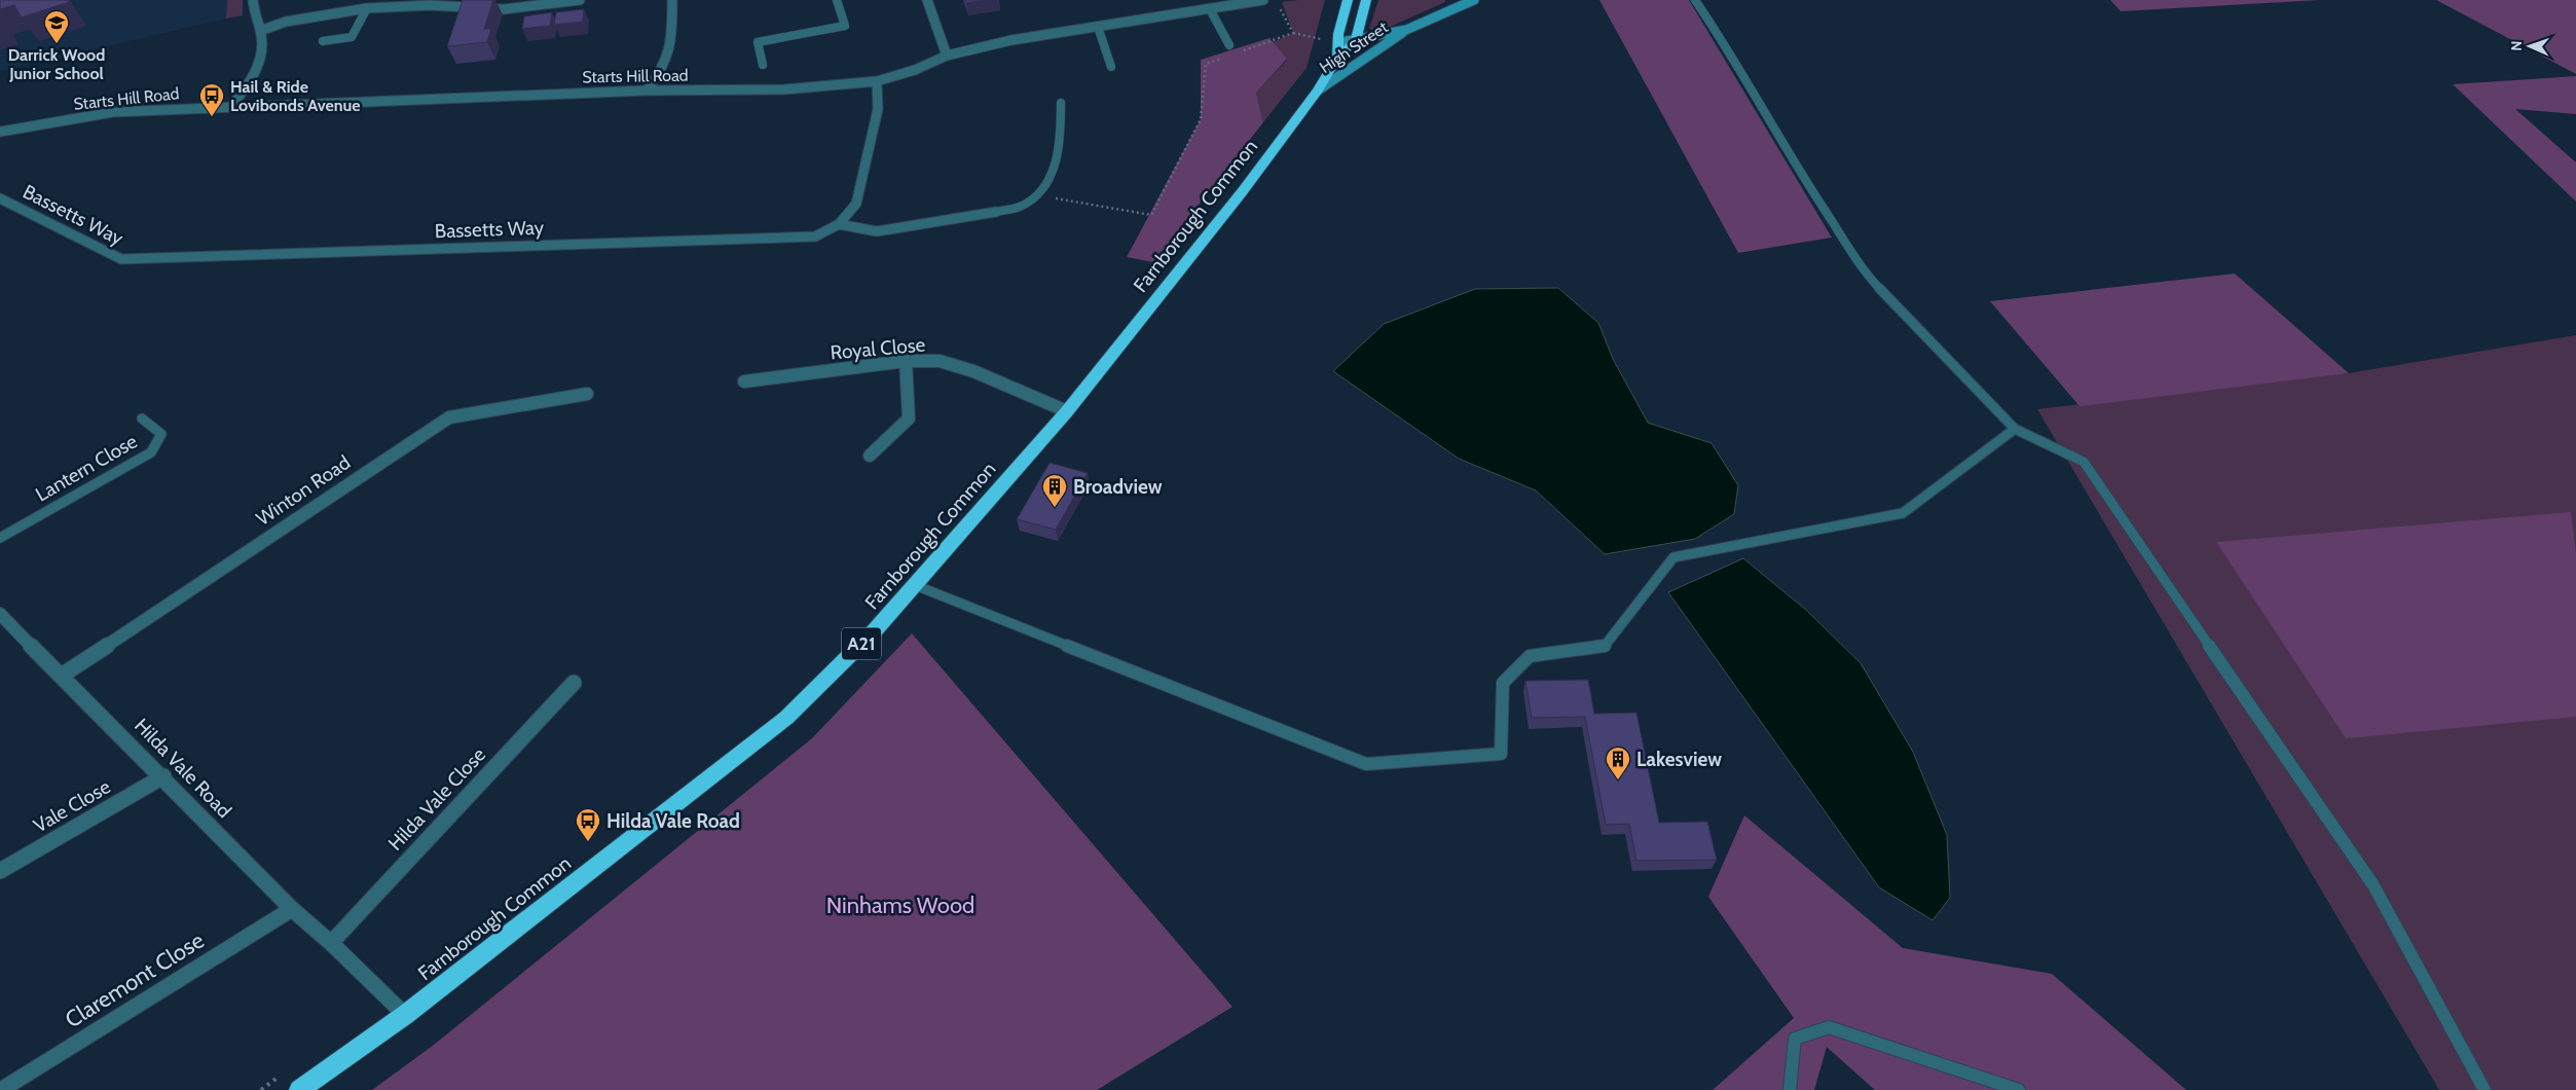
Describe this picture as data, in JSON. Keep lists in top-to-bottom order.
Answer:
{
  "streets": {
    "highway": ["Farnborough Common", "A21"],
    "main road": ["High Street"],
    "street": [
      "Starts Hill Road",
      "Bassetts Way",
      "Royal Close",
      "Winton Road",
      "Hilda Vale Road",
      "Hilda Vale Close",
      "Vale Close",
      "Claremont Close"
    ],
    "lane": ["Lantern Close"]
  },
  "crossings": [
    ["High Street", "Farnborough Common"],
    ["Starts Hill Road", "Bassetts Way"],
    ["Farnborough Common", "Royal Close"],
    ["Farnborough Common", "Hilda Vale Road"],
    ["Winton Road", "Hilda Vale Road"],
    ["Hilda Vale Road", "Hilda Vale Close"],
    ["Hilda Vale Road", "Vale Close"],
    ["Hilda Vale Road", "Claremont Close"]
  ],
  "parks": ["Ninhams Wood"],
  "places": {
    "school or university": ["Darrick Wood Junior School"],
    "bus stop": ["Hail & Ride Lovibonds Avenue", "Hilda Vale Road"],
    "building": ["Broadview", "Lakesview"]
  },
  "north": "left"
}
